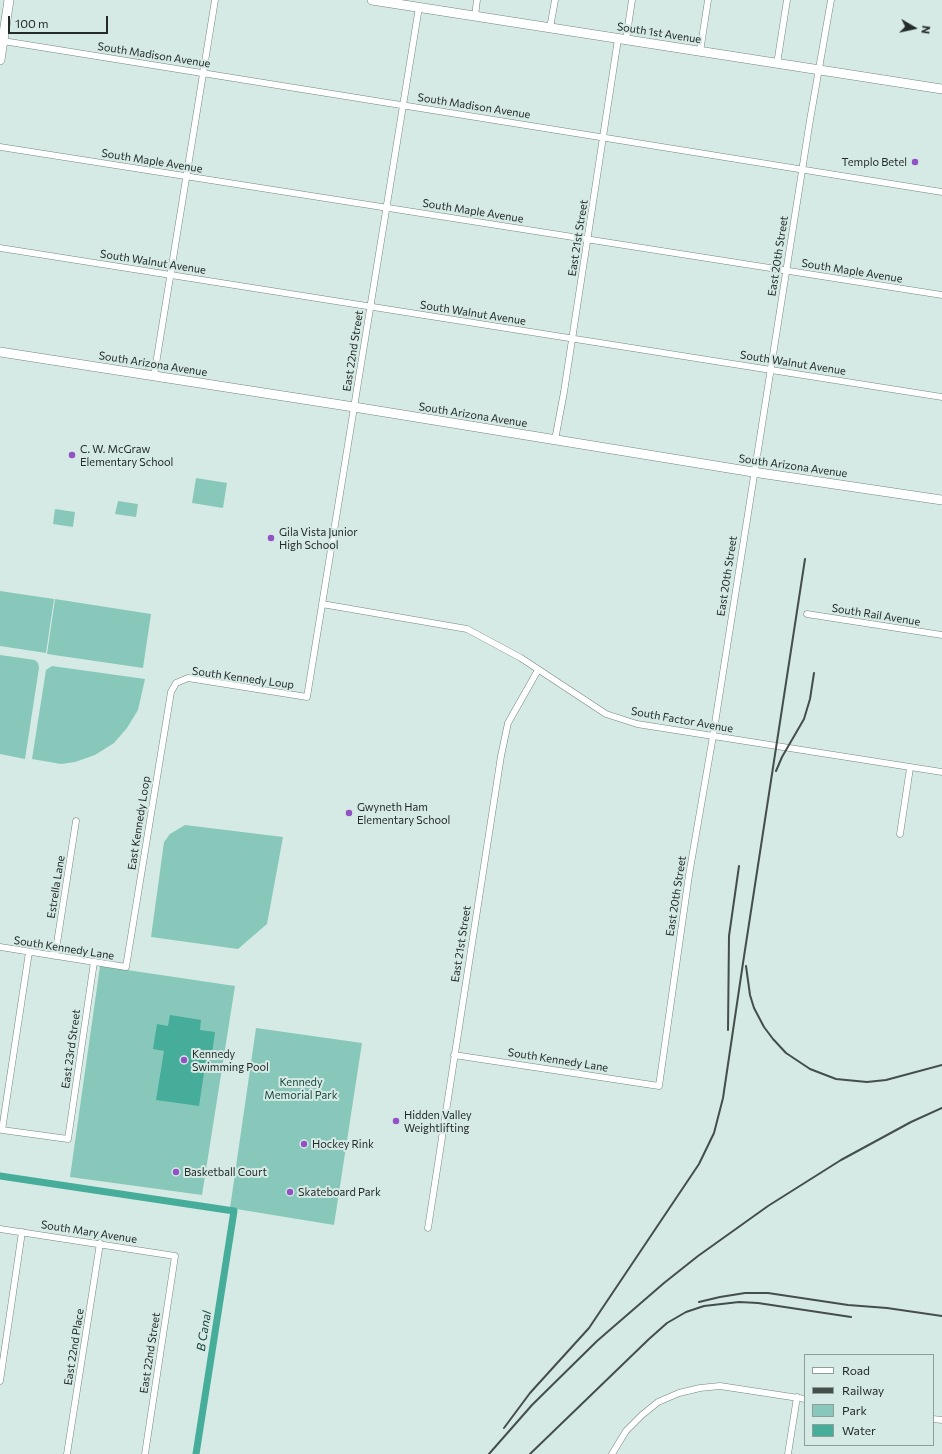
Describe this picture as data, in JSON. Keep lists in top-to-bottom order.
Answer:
{
  "streets": {
    "street": [
      "South 1st Avenue",
      "South Madison Avenue",
      "South Maple Avenue",
      "East 21st Street",
      "East 20th Street",
      "South Walnut Avenue",
      "East 22nd Street",
      "South Arizona Avenue",
      "South Rail Avenue",
      "South Kennedy Loup",
      "South Factor Avenue",
      "East Kennedy Loop",
      "Estrella Lane",
      "South Kennedy Lane",
      "East 23rd Street",
      "South Mary Avenue",
      "East 22nd Place"
    ]
  },
  "crossings": [
    ["South 1st Avenue", "East 21st Street"],
    ["South 1st Avenue", "East 20th Street"],
    ["South 1st Avenue", "East 22nd Street"],
    ["South Madison Avenue", "East 21st Street"],
    ["South Madison Avenue", "East 20th Street"],
    ["South Madison Avenue", "East 22nd Street"],
    ["South Maple Avenue", "East 21st Street"],
    ["South Maple Avenue", "East 20th Street"],
    ["South Maple Avenue", "East 22nd Street"],
    ["East 21st Street", "South Walnut Avenue"],
    ["East 21st Street", "South Arizona Avenue"],
    ["East 21st Street", "South Factor Avenue"],
    ["East 21st Street", "South Kennedy Lane"],
    ["East 20th Street", "South Walnut Avenue"],
    ["East 20th Street", "South Arizona Avenue"],
    ["East 20th Street", "South Factor Avenue"],
    ["East 20th Street", "South Kennedy Lane"],
    ["South Walnut Avenue", "East 22nd Street"],
    ["East 22nd Street", "South Arizona Avenue"],
    ["East 22nd Street", "South Kennedy Loup"],
    ["East 22nd Street", "South Factor Avenue"],
    ["East 22nd Street", "South Mary Avenue"],
    ["South Kennedy Loup", "East Kennedy Loop"],
    ["East Kennedy Loop", "South Kennedy Lane"],
    ["Estrella Lane", "South Kennedy Lane"],
    ["South Kennedy Lane", "East 23rd Street"],
    ["South Mary Avenue", "East 22nd Place"]
  ],
  "water": ["B Canal"],
  "parks": ["Kennedy Memorial Park"],
  "places": [
    "Templo Betel",
    "C. W. McGraw Elementary School",
    "Gila Vista Junior High School",
    "Gwyneth Ham Elementary School",
    "Kennedy Swimming Pool",
    "Hidden Valley Weightlifting",
    "Hockey Rink",
    "Basketball Court",
    "Skateboard Park"
  ],
  "legend": [
    "Road",
    "Railway",
    "Park",
    "Water"
  ],
  "scale_bar": "100 m",
  "north": "right"
}
